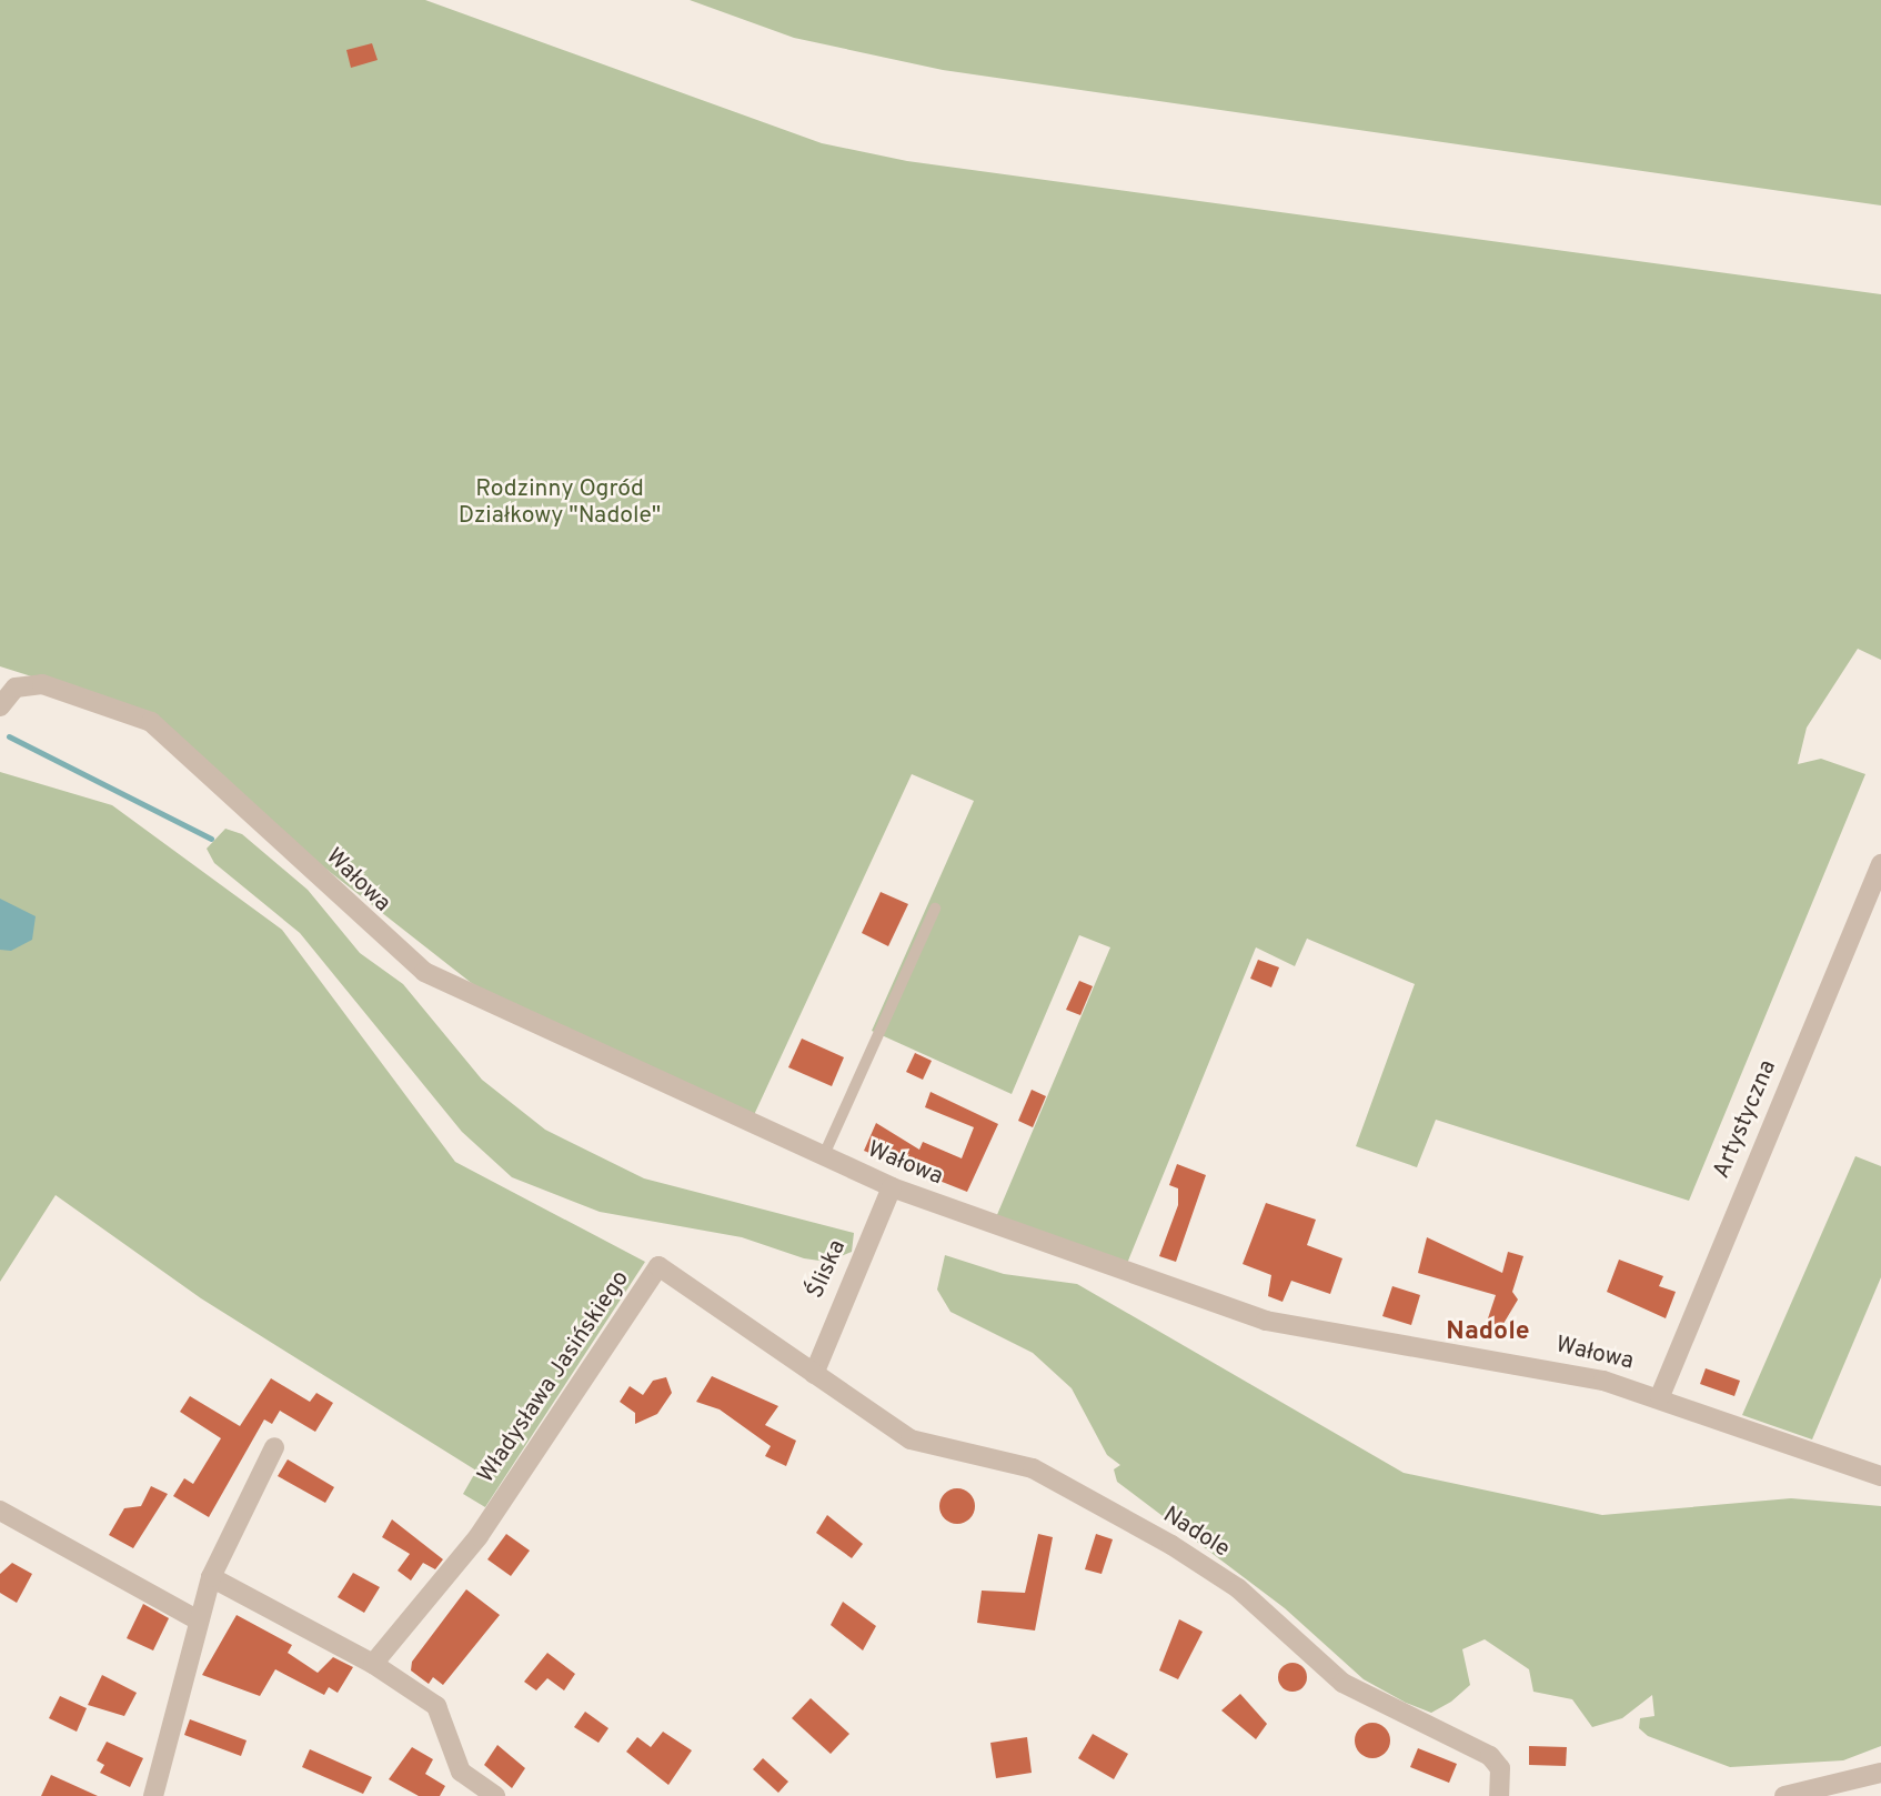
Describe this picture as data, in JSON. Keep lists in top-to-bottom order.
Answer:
{
  "streets": {
    "street": [
      "Wałowa",
      "Artystyczna",
      "Śliska",
      "Władysława Jasińskiego",
      "Nadole"
    ]
  },
  "crossings": [
    ["Wałowa", "Artystyczna"],
    ["Wałowa", "Śliska"],
    ["Śliska", "Władysława Jasińskiego"],
    ["Śliska", "Nadole"],
    ["Władysława Jasińskiego", "Nadole"]
  ],
  "districts": ["Nadole"],
  "parks": ["Rodzinny Ogród Działkowy \"Nadole\""]
}
